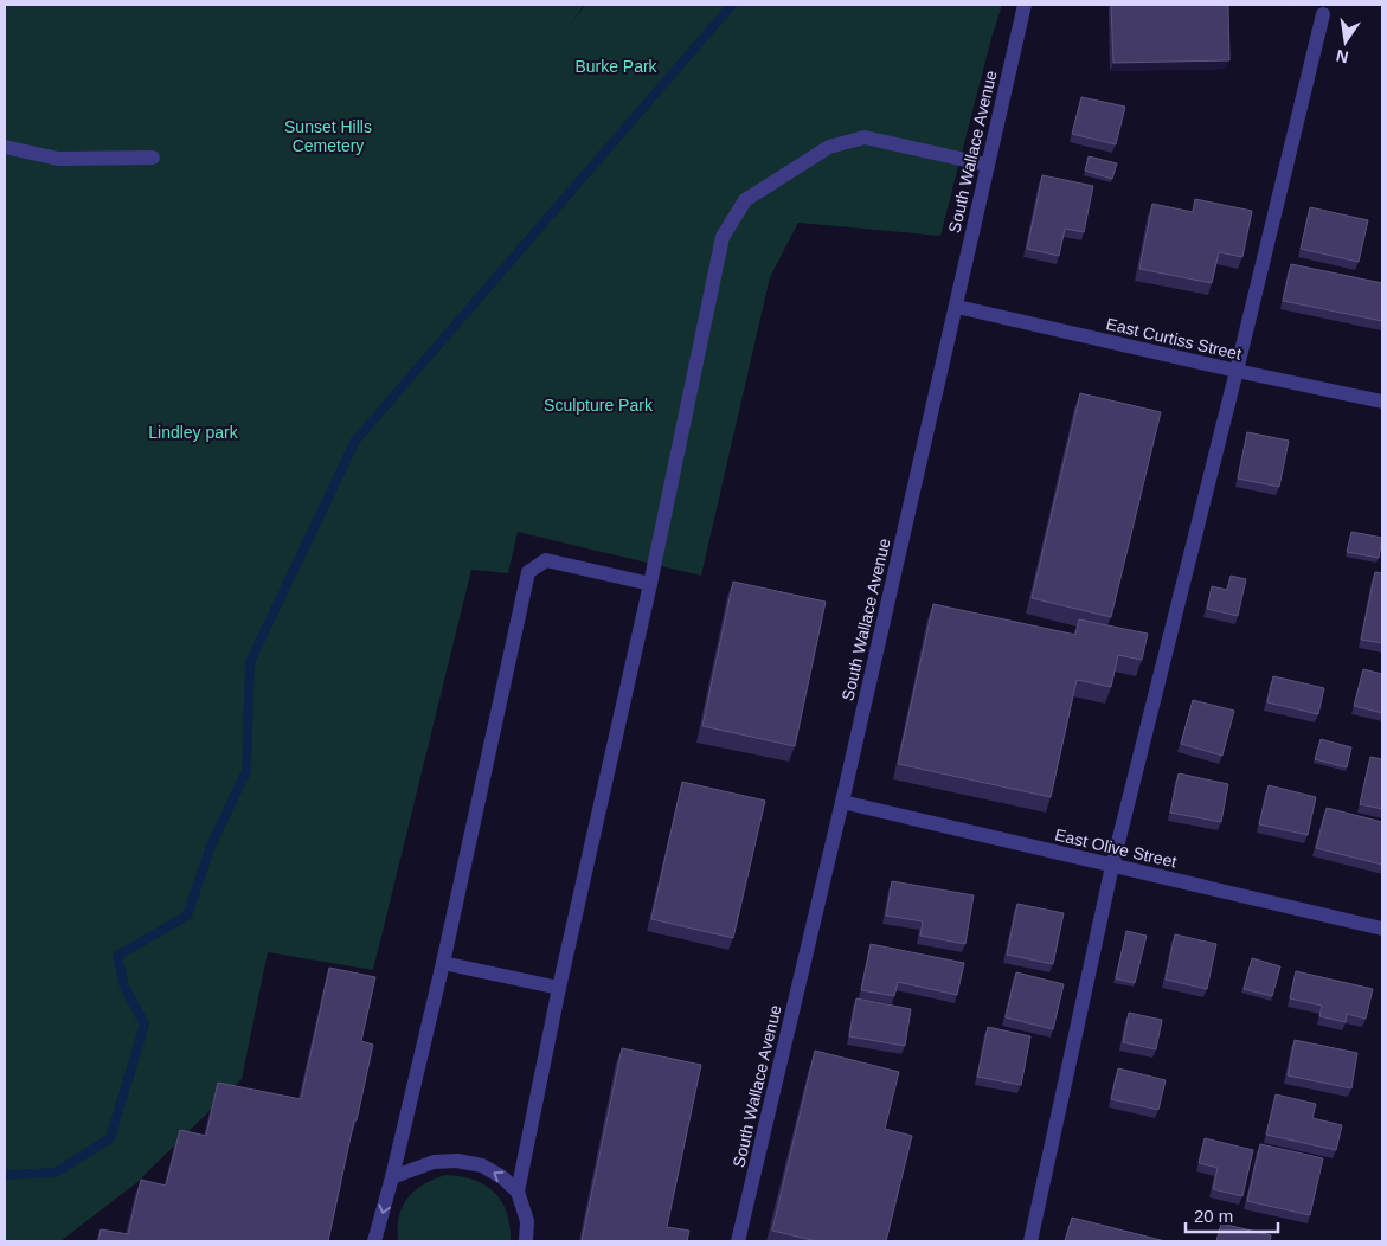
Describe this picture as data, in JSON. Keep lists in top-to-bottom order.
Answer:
{
  "streets": {
    "street": ["South Wallace Avenue", "East Curtiss Street", "East Olive Street"]
  },
  "crossings": [
    ["South Wallace Avenue", "East Curtiss Street"],
    ["South Wallace Avenue", "East Olive Street"]
  ],
  "parks": [
    "Burke Park",
    "Sunset Hills Cemetery",
    "Sculpture Park",
    "Lindley park"
  ],
  "scale_bar": "20 m",
  "north": "bottom"
}
